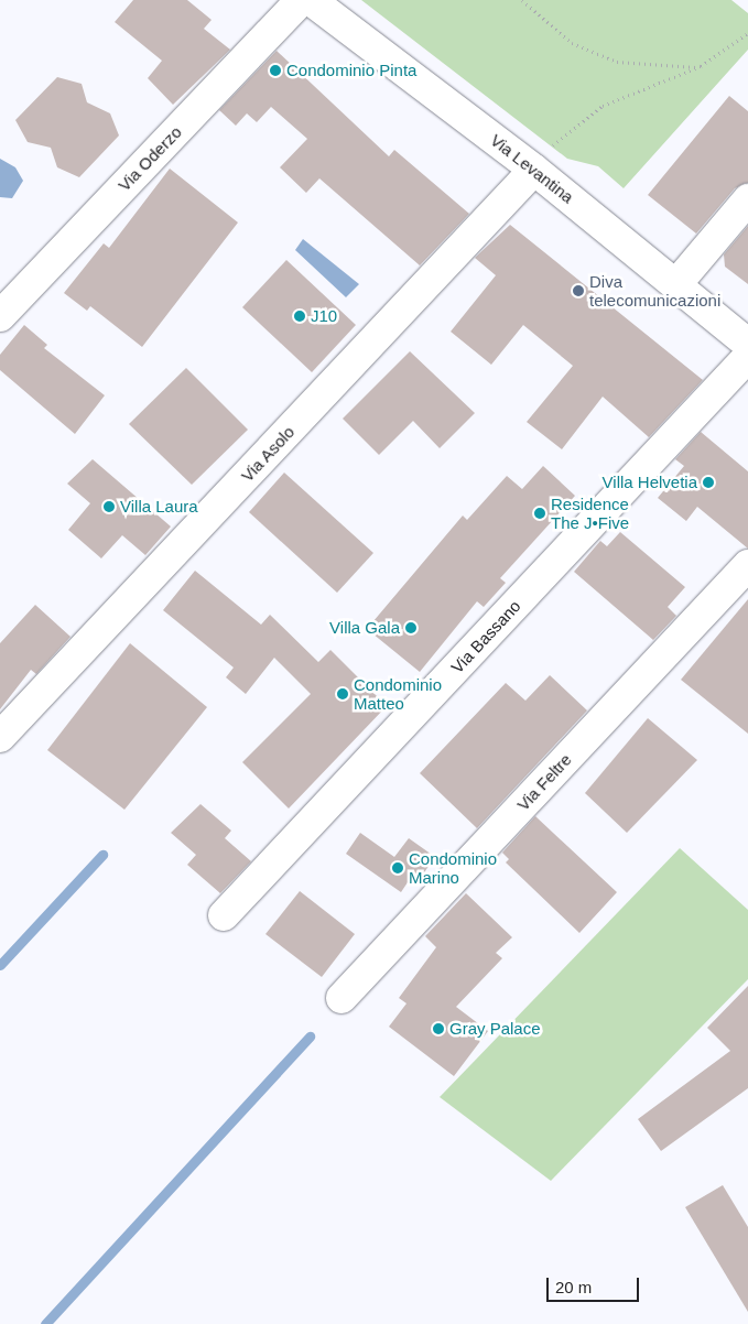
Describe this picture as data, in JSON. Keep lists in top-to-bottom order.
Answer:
{
  "streets": {
    "street": [
      "Via Oderzo",
      "Via Levantina",
      "Via Asolo",
      "Via Bassano",
      "Via Feltre"
    ]
  },
  "crossings": [
    ["Via Levantina", "Via Asolo"]
  ],
  "places": [
    "Condominio Pinta",
    "Diva telecomunicazioni",
    "J10",
    "Villa Helvetia",
    "Villa Laura",
    "Residence The J•Five",
    "Villa Gala",
    "Condominio Matteo",
    "Condominio Marino",
    "Gray Palace"
  ],
  "scale_bar": "20 m"
}
